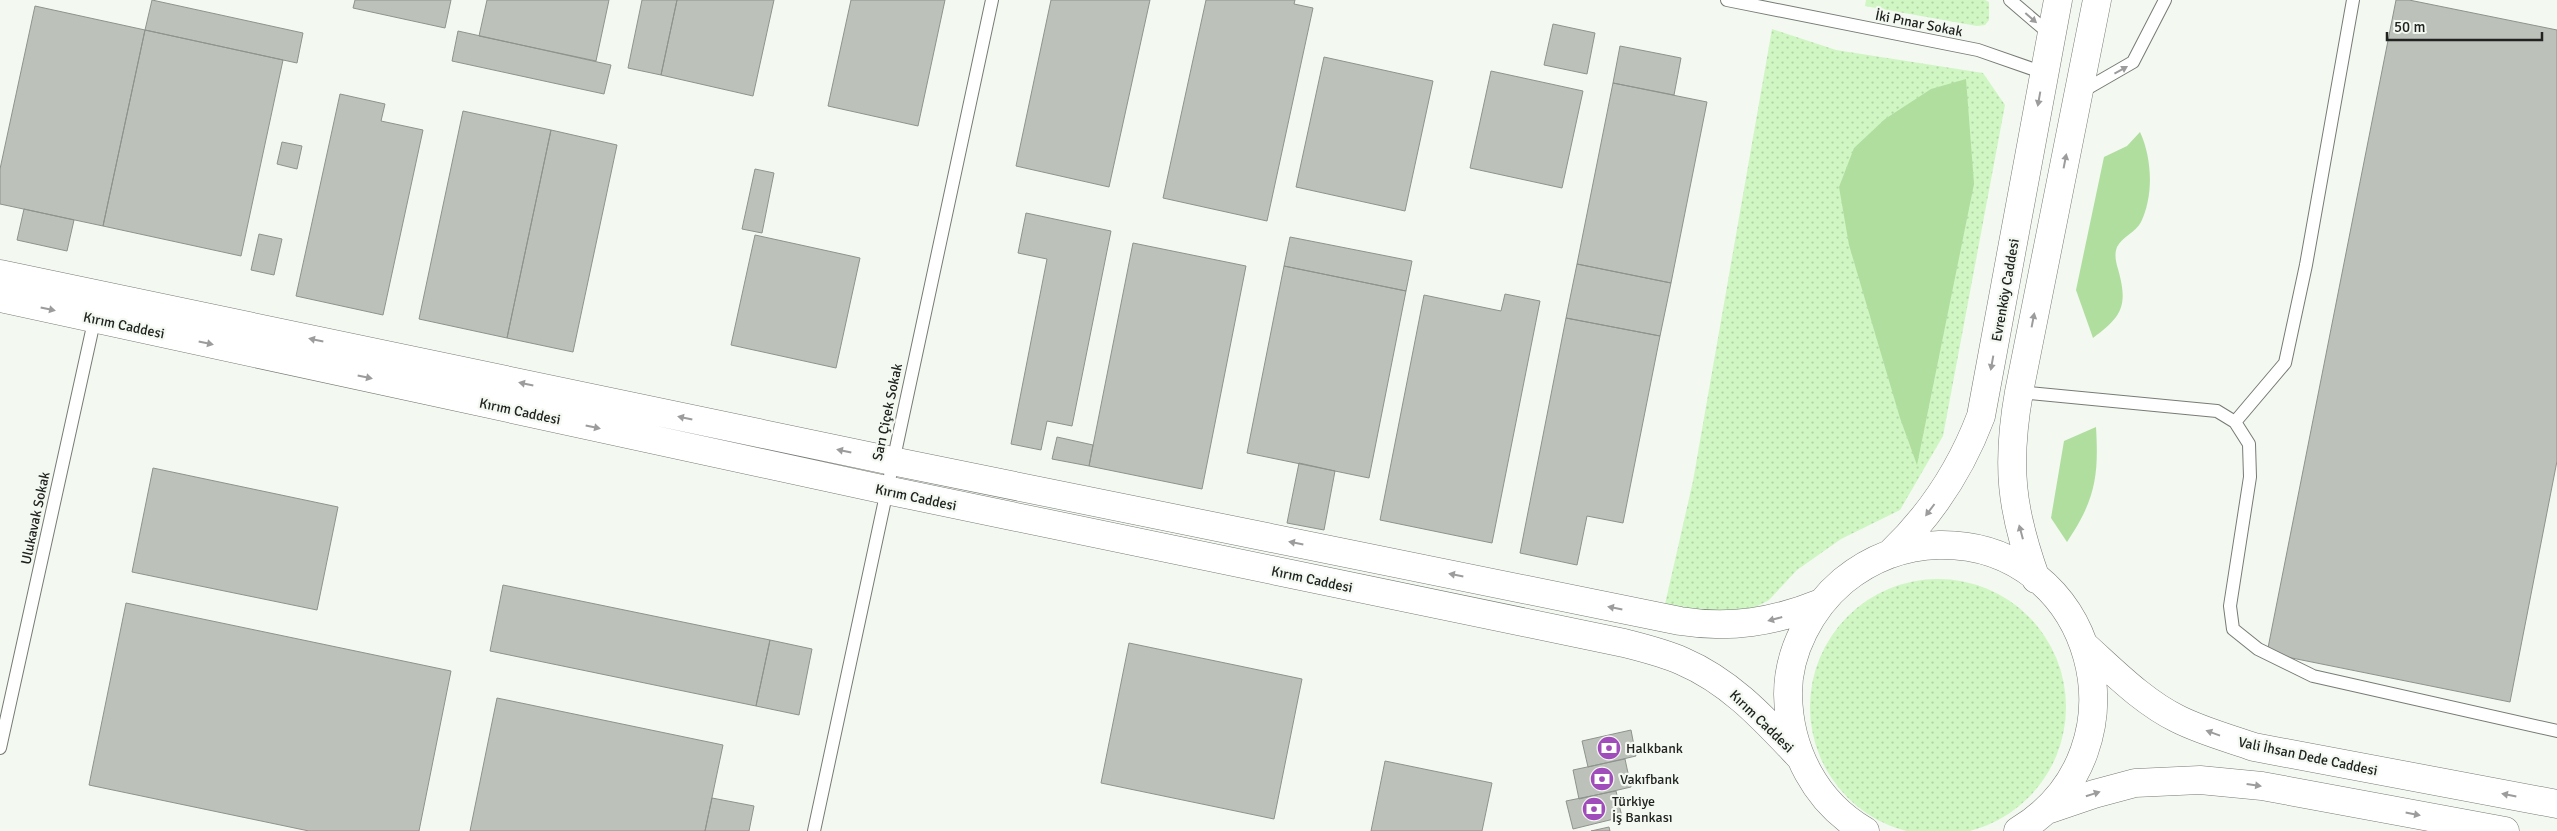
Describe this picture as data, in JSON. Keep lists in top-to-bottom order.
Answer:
{
  "streets": {
    "street": ["Evrenköy Caddesi", "Kırım Caddesi", "Vali İhsan Dede Caddesi"],
    "lane": ["İki Pınar Sokak", "Sarı Çiçek Sokak", "Ulukavak Sokak"]
  },
  "crossings": [
    ["İki Pınar Sokak", "Evrenköy Caddesi"],
    ["Kırım Caddesi", "Sarı Çiçek Sokak"],
    ["Kırım Caddesi", "Ulukavak Sokak"]
  ],
  "places": {
    "bank": ["Halkbank", "Vakıfbank", "Türkiye İş Bankası"]
  },
  "scale_bar": "50 m"
}
